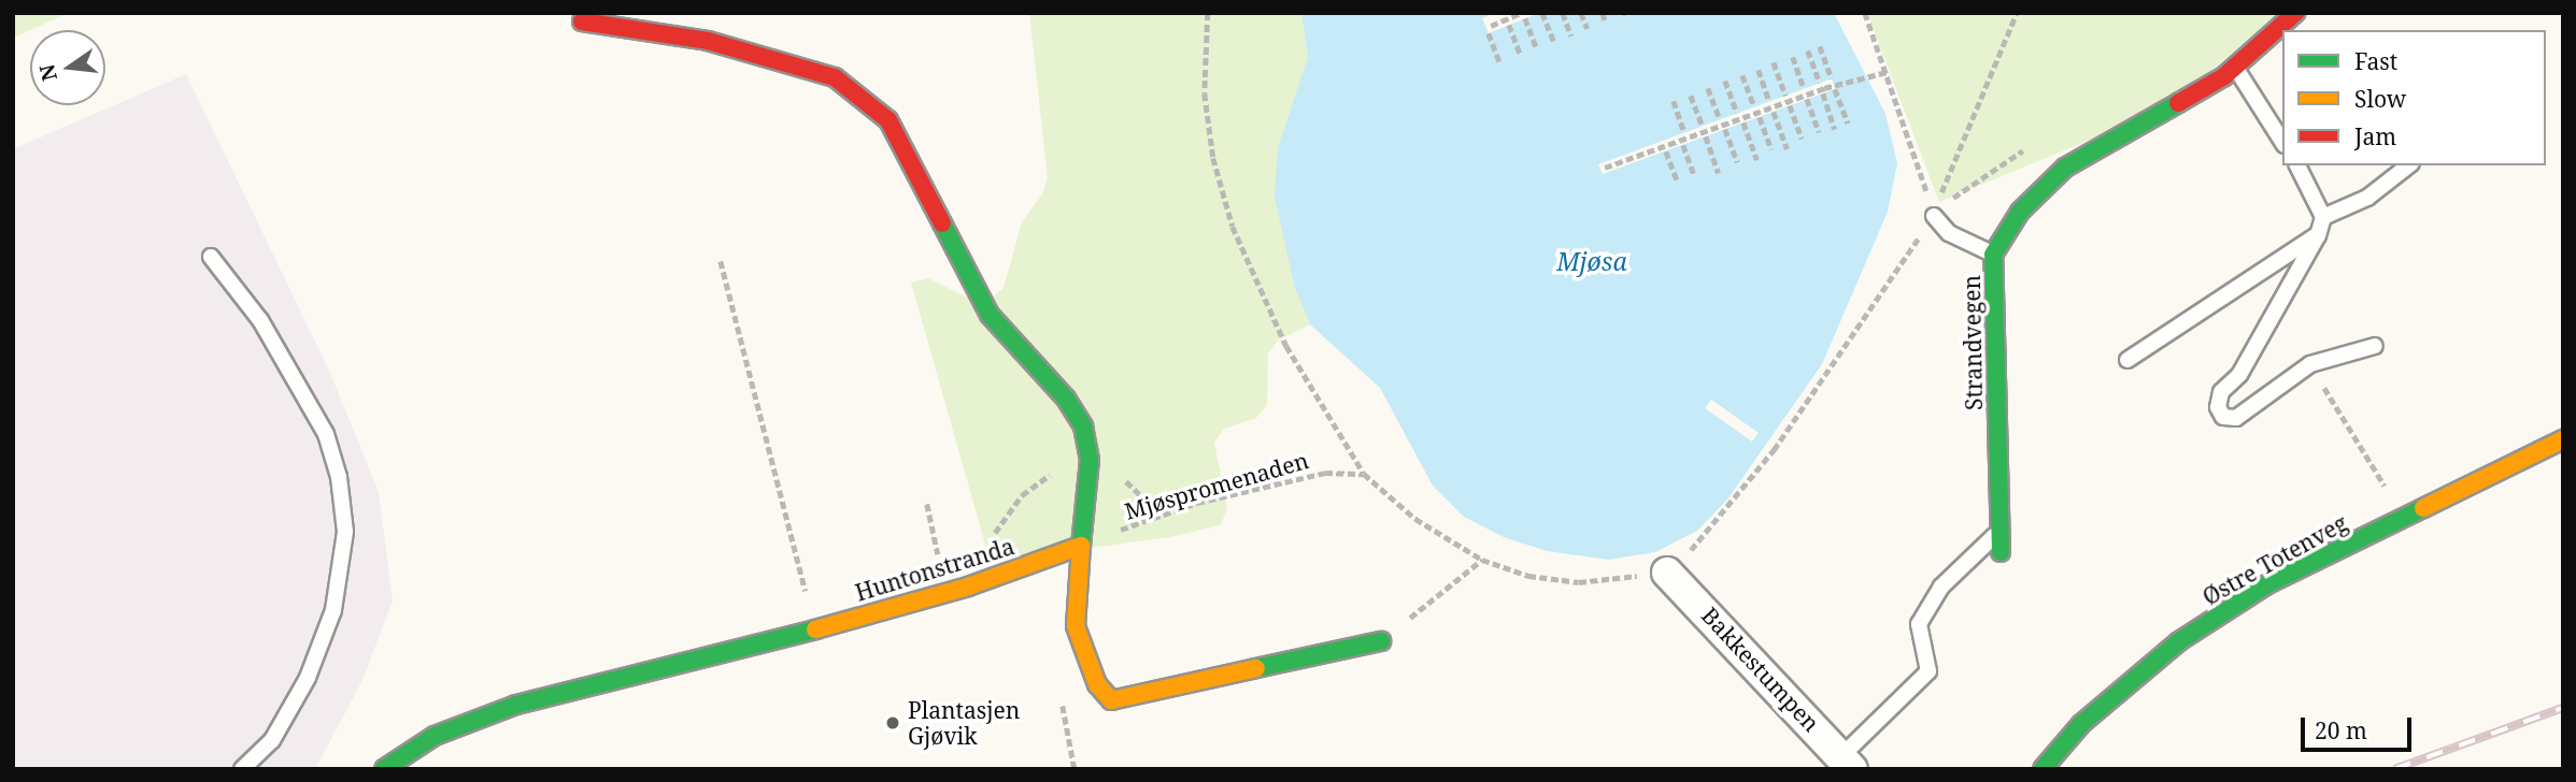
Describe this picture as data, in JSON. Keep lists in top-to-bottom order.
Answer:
{
  "streets": {
    "street": [
      "Strandvegen",
      "Østre Totenveg",
      "Huntonstranda",
      "Bakkestumpen"
    ],
    "path": ["Mjøspromenaden"]
  },
  "crossings": [
    ["Mjøspromenaden", "Huntonstranda"]
  ],
  "water": ["Mjøsa"],
  "places": ["Plantasjen Gjøvik"],
  "legend": ["Fast", "Slow", "Jam"],
  "scale_bar": "20 m",
  "north": "left"
}
